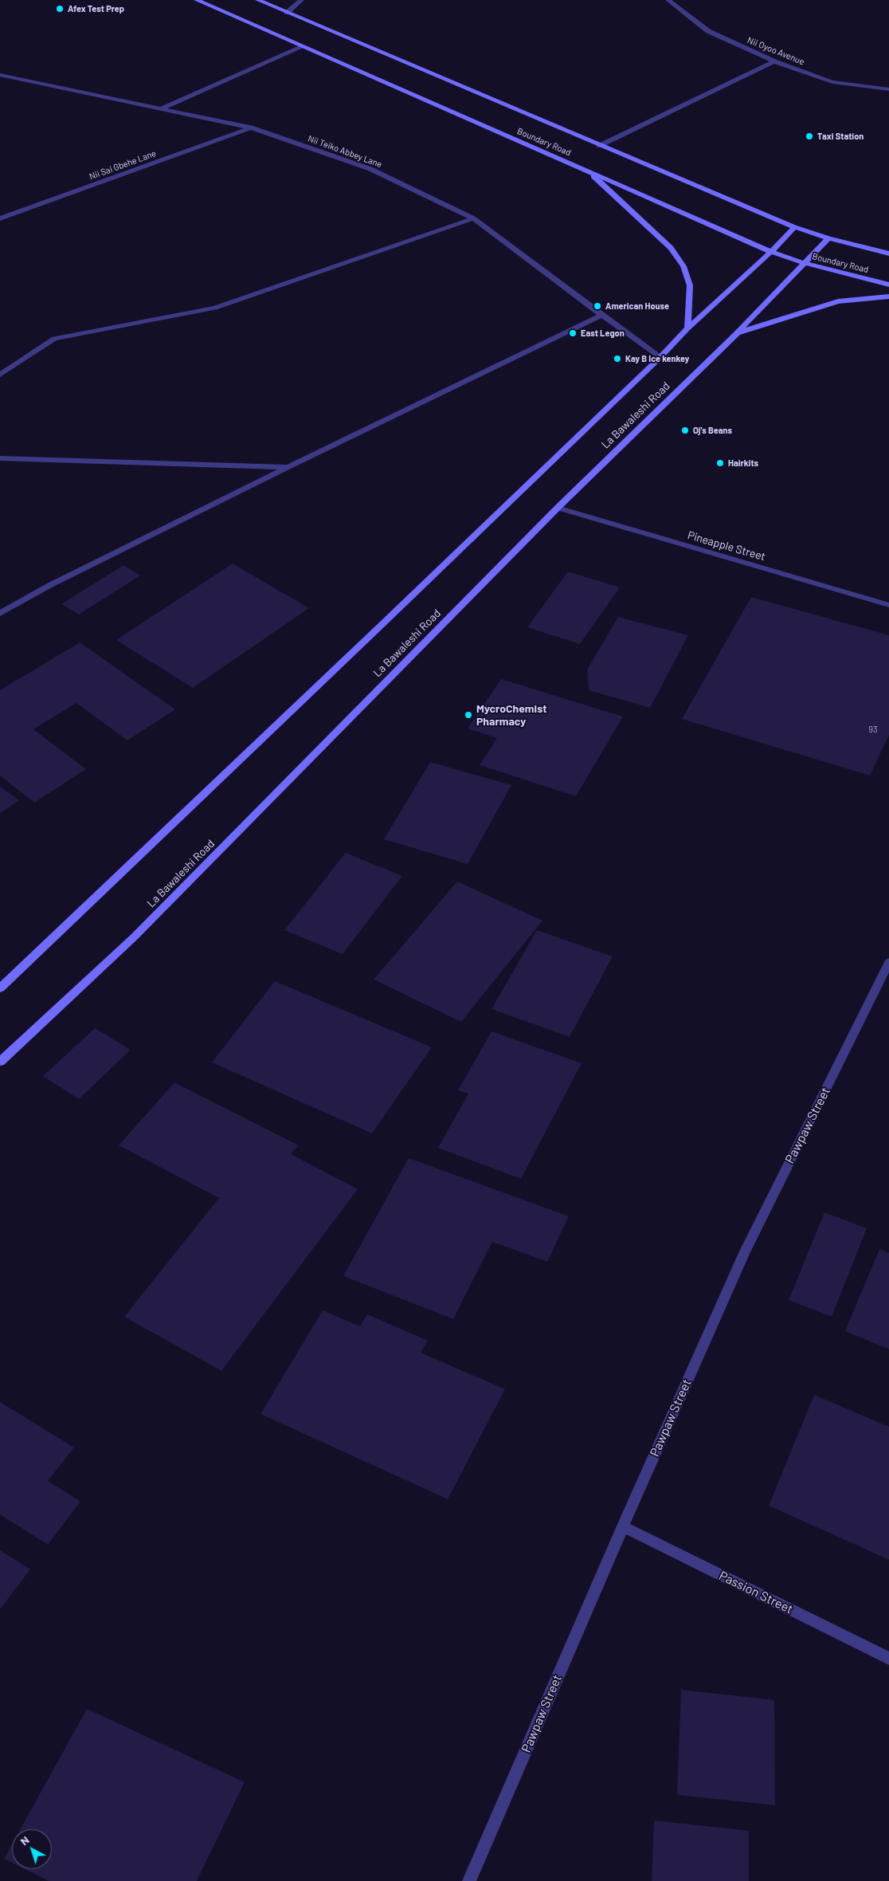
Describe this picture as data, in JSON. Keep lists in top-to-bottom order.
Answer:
{
  "streets": {
    "main road": ["Boundary Road", "La Bawaleshi Road"],
    "street": [
      "Nii Oyoo Avenue",
      "Nii Teiko Abbey Lane",
      "Nii Sai Gbehe Lane",
      "Pineapple Street",
      "Pawpaw Street",
      "Passion Street"
    ]
  },
  "crossings": [
    ["Boundary Road", "La Bawaleshi Road"],
    ["Nii Teiko Abbey Lane", "Nii Sai Gbehe Lane"],
    ["La Bawaleshi Road", "Pineapple Street"],
    ["Pawpaw Street", "Passion Street"]
  ],
  "places": [
    "Afex Test Prep",
    "Taxi Station",
    "American House",
    "East Legon",
    "Kay B Ice kenkey",
    "Oj's Beans",
    "Hairkits",
    "MycroChemist Pharmacy"
  ],
  "house_numbers": ["93"],
  "north": "top left"
}
